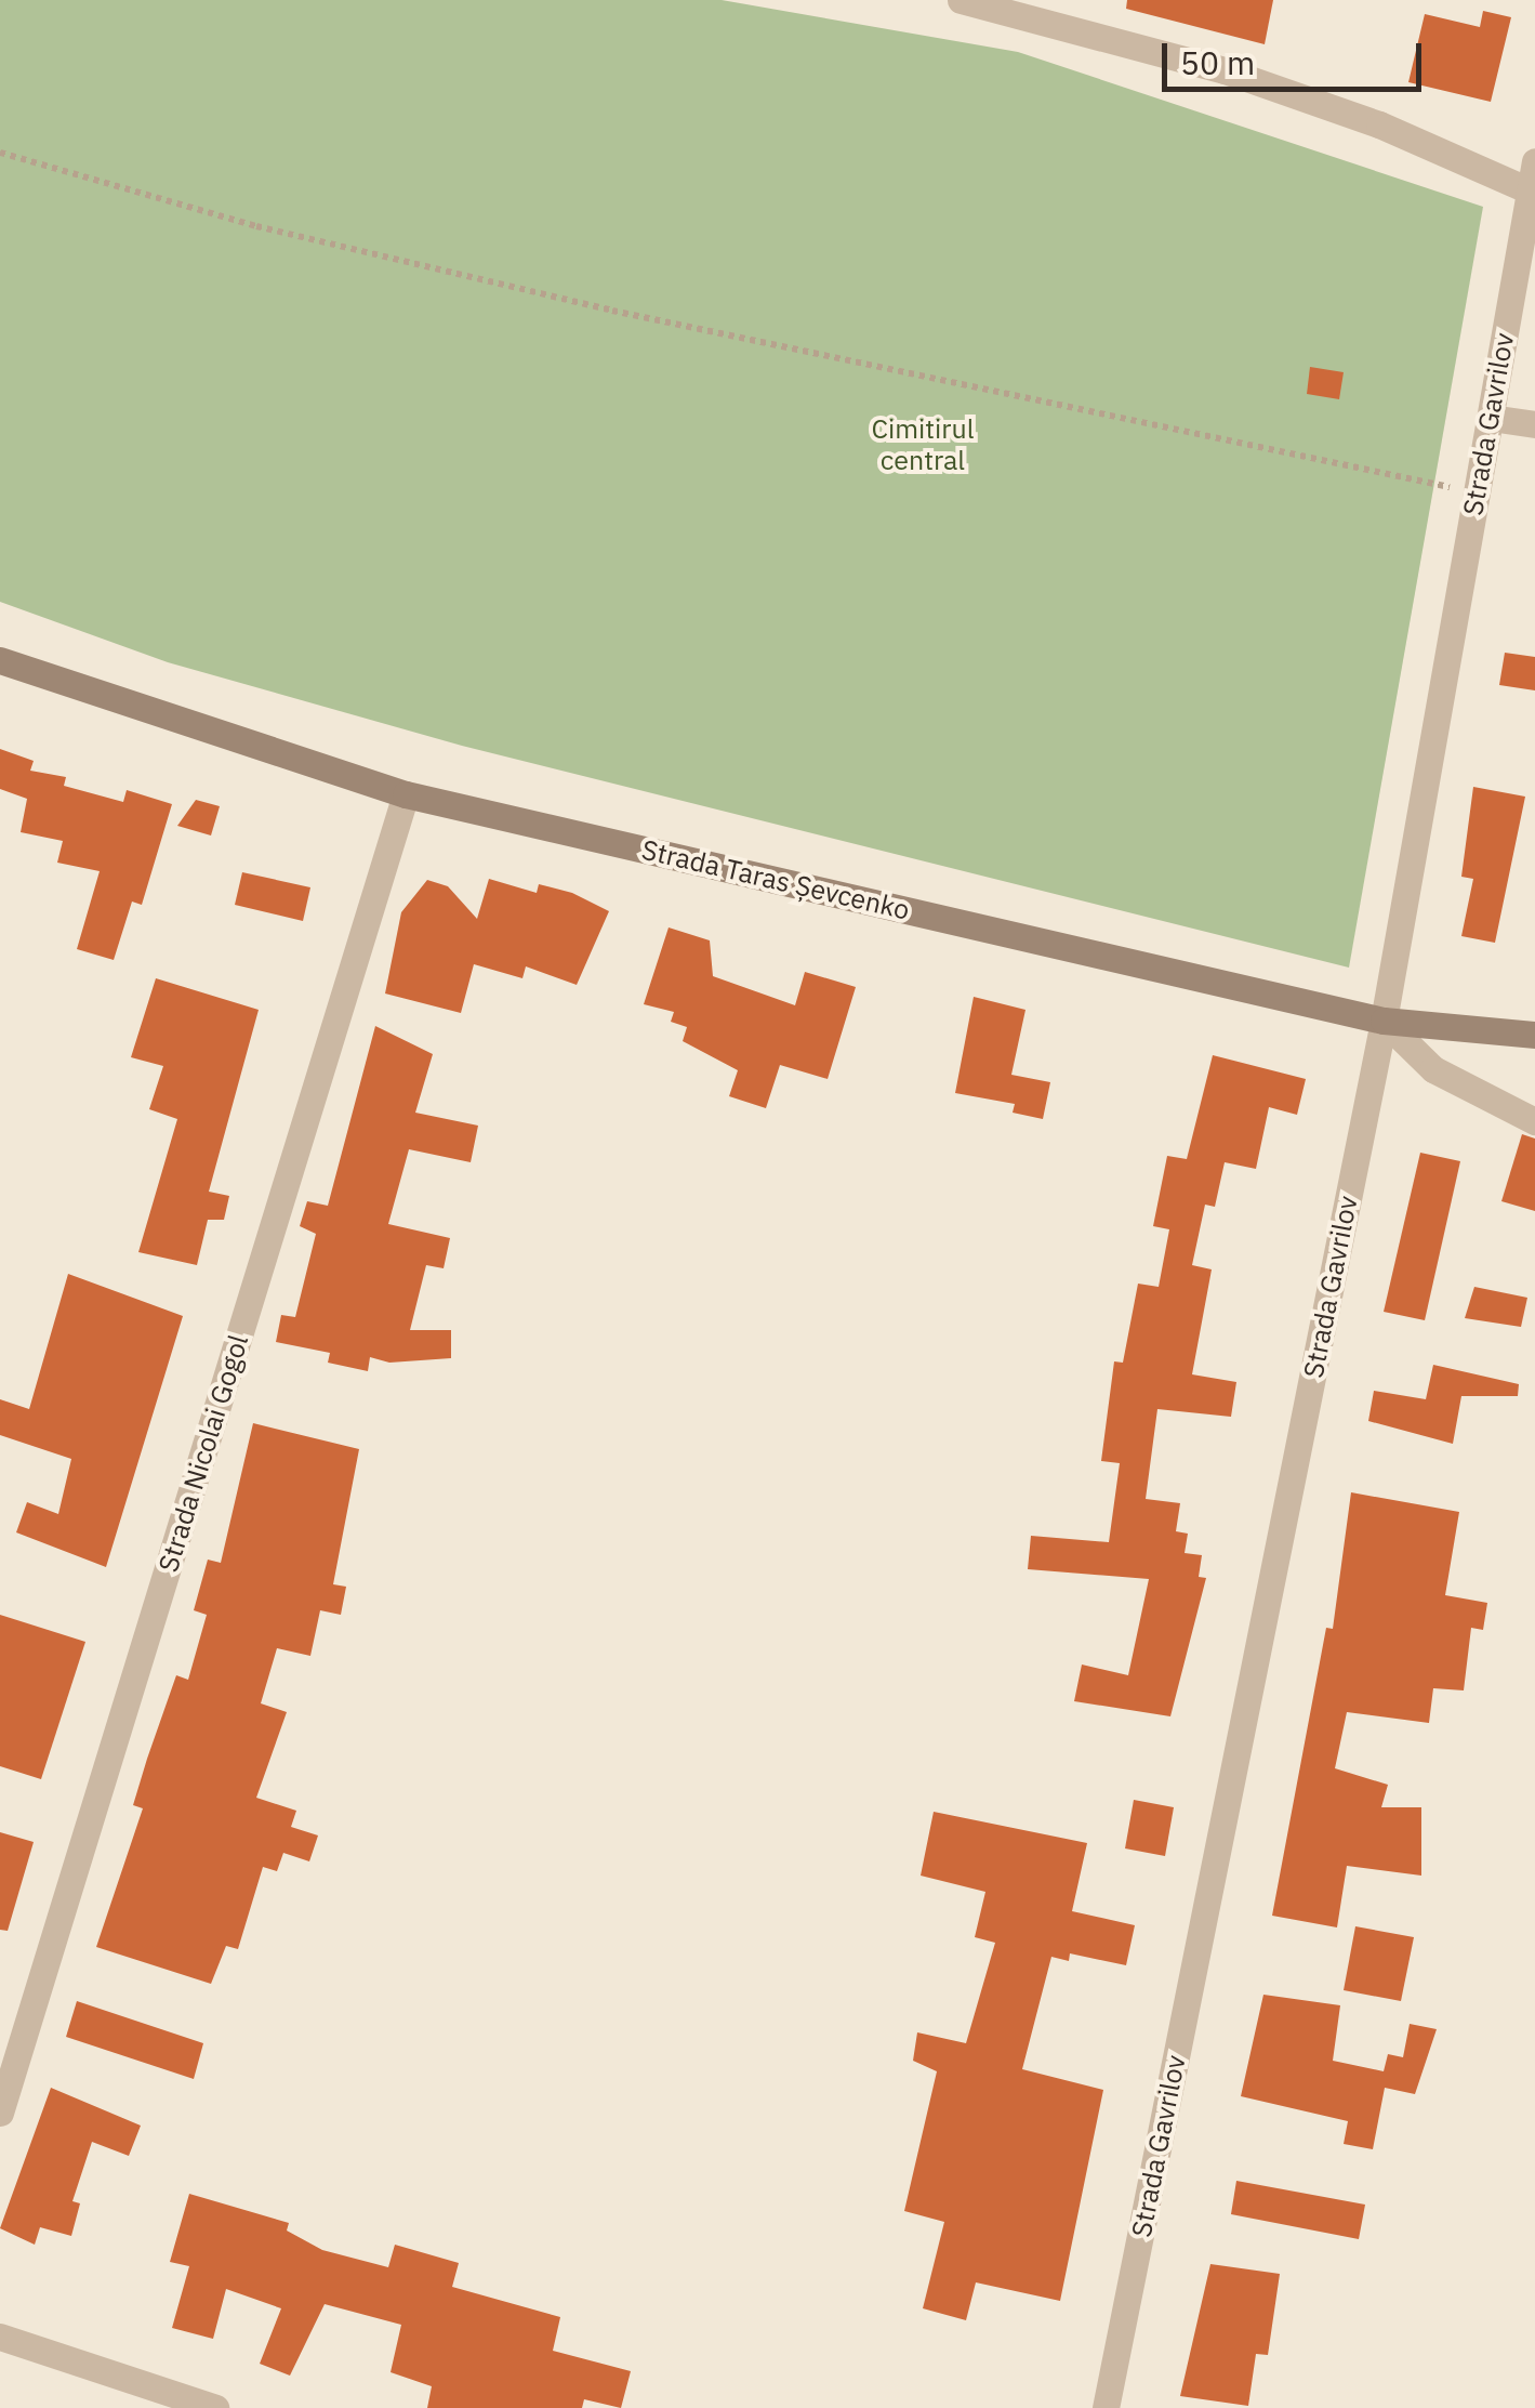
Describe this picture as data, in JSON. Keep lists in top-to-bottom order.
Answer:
{
  "streets": {
    "main road": ["Strada Taras Șevcenko"],
    "street": ["Strada Gavrilov", "Strada Nicolai Gogol"]
  },
  "crossings": [
    ["Strada Gavrilov", "Strada Taras Șevcenko"],
    ["Strada Taras Șevcenko", "Strada Nicolai Gogol"]
  ],
  "parks": ["Cimitirul central"],
  "scale_bar": "50 m"
}
